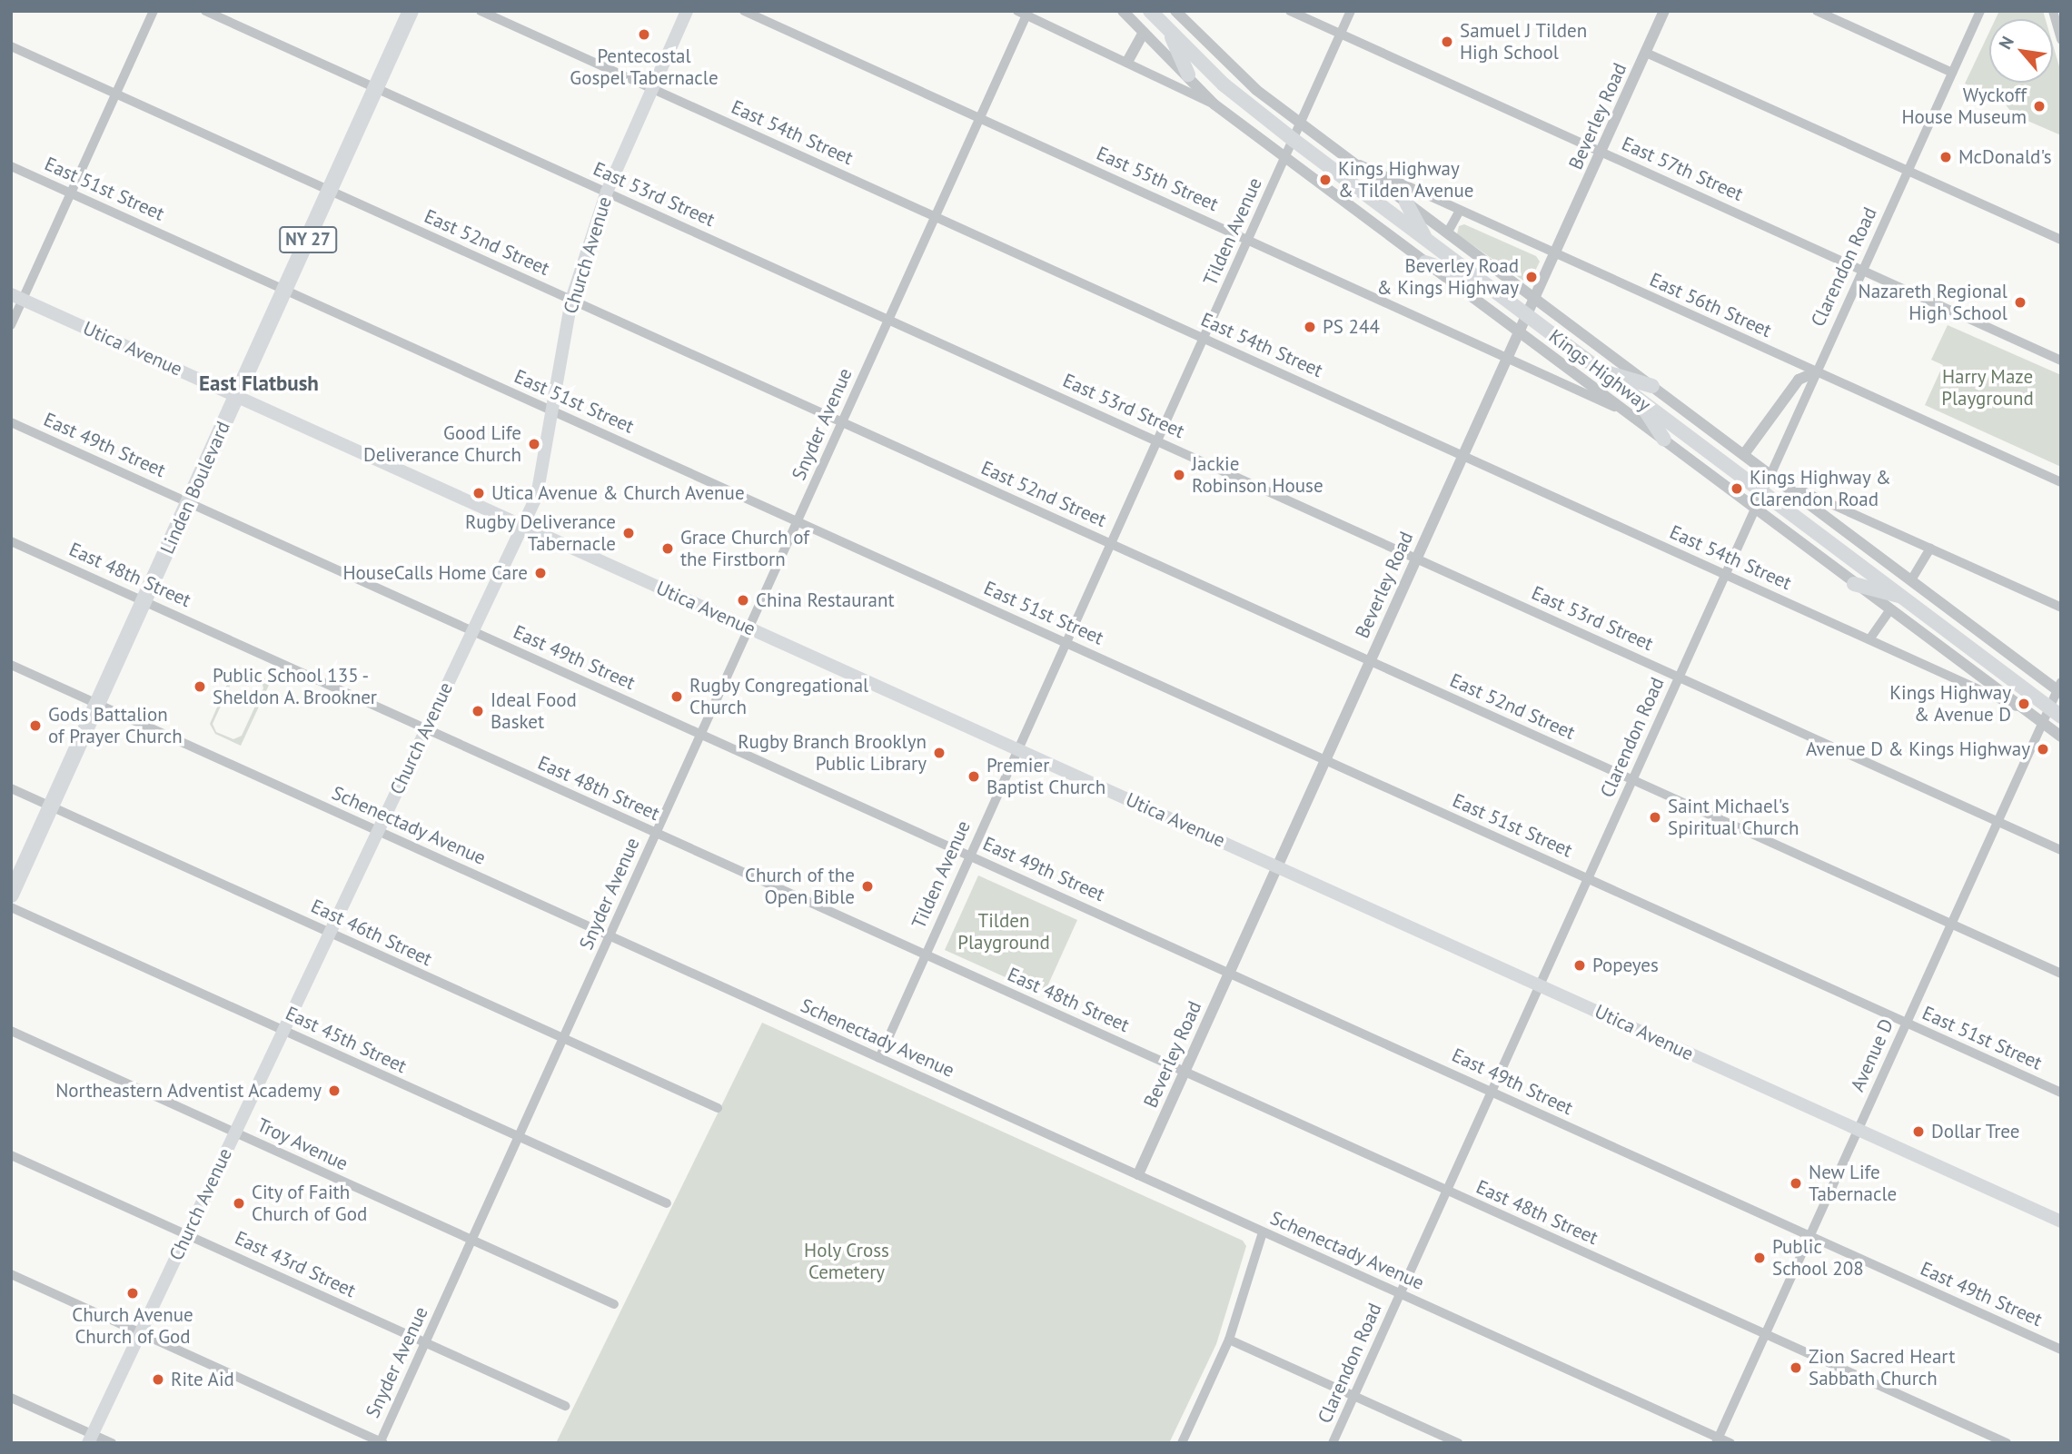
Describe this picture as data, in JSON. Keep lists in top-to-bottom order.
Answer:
{
  "streets": {
    "highway": ["NY 27", "Linden Boulevard"],
    "main road": ["Church Avenue", "Utica Avenue", "Kings Highway"],
    "street": [
      "Beverley Road",
      "East 54th Street",
      "East 57th Street",
      "East 55th Street",
      "East 51st Street",
      "East 53rd Street",
      "Tilden Avenue",
      "East 52nd Street",
      "Clarendon Road",
      "East 56th Street",
      "Snyder Avenue",
      "East 49th Street",
      "East 48th Street",
      "Schenectady Avenue",
      "East 46th Street",
      "East 45th Street",
      "Avenue D",
      "Troy Avenue",
      "East 43rd Street"
    ]
  },
  "crossings": [
    ["Beverley Road", "East 54th Street"],
    ["Beverley Road", "East 57th Street"],
    ["Beverley Road", "East 55th Street"],
    ["Beverley Road", "East 51st Street"],
    ["Beverley Road", "East 53rd Street"],
    ["Beverley Road", "East 52nd Street"],
    ["Beverley Road", "East 56th Street"],
    ["Beverley Road", "Utica Avenue"],
    ["Beverley Road", "Kings Highway"],
    ["Beverley Road", "East 49th Street"],
    ["Beverley Road", "East 48th Street"],
    ["Beverley Road", "Schenectady Avenue"],
    ["East 54th Street", "Tilden Avenue"],
    ["East 54th Street", "Church Avenue"],
    ["East 54th Street", "Clarendon Road"],
    ["East 54th Street", "Kings Highway"],
    ["East 54th Street", "Snyder Avenue"],
    ["East 57th Street", "Tilden Avenue"],
    ["East 57th Street", "Clarendon Road"],
    ["East 55th Street", "Tilden Avenue"],
    ["East 55th Street", "Kings Highway"],
    ["East 55th Street", "Snyder Avenue"],
    ["East 51st Street", "Tilden Avenue"],
    ["East 51st Street", "Church Avenue"],
    ["East 51st Street", "Clarendon Road"],
    ["East 51st Street", "Snyder Avenue"],
    ["East 51st Street", "Linden Boulevard"],
    ["East 51st Street", "Avenue D"],
    ["East 53rd Street", "Tilden Avenue"],
    ["East 53rd Street", "Church Avenue"],
    ["East 53rd Street", "Clarendon Road"],
    ["East 53rd Street", "Snyder Avenue"],
    ["East 53rd Street", "Linden Boulevard"],
    ["East 53rd Street", "Avenue D"],
    ["Tilden Avenue", "East 52nd Street"],
    ["Tilden Avenue", "Utica Avenue"],
    ["Tilden Avenue", "Kings Highway"],
    ["Tilden Avenue", "East 49th Street"],
    ["Tilden Avenue", "East 48th Street"],
    ["Tilden Avenue", "Schenectady Avenue"],
    ["East 52nd Street", "Church Avenue"],
    ["East 52nd Street", "Clarendon Road"],
    ["East 52nd Street", "Snyder Avenue"],
    ["East 52nd Street", "Linden Boulevard"],
    ["East 52nd Street", "Avenue D"],
    ["Church Avenue", "Utica Avenue"],
    ["Church Avenue", "East 49th Street"],
    ["Church Avenue", "East 48th Street"],
    ["Church Avenue", "Schenectady Avenue"],
    ["Church Avenue", "East 46th Street"],
    ["Church Avenue", "East 45th Street"],
    ["Church Avenue", "Troy Avenue"],
    ["Church Avenue", "East 43rd Street"],
    ["Clarendon Road", "East 56th Street"],
    ["Clarendon Road", "Utica Avenue"],
    ["Clarendon Road", "Kings Highway"],
    ["Clarendon Road", "East 49th Street"],
    ["Clarendon Road", "East 48th Street"],
    ["Clarendon Road", "Schenectady Avenue"],
    ["East 56th Street", "Kings Highway"],
    ["Utica Avenue", "Snyder Avenue"],
    ["Utica Avenue", "Linden Boulevard"],
    ["Utica Avenue", "Avenue D"],
    ["Kings Highway", "Avenue D"],
    ["Snyder Avenue", "East 49th Street"],
    ["Snyder Avenue", "East 48th Street"],
    ["Snyder Avenue", "Schenectady Avenue"],
    ["Snyder Avenue", "East 46th Street"],
    ["Snyder Avenue", "East 45th Street"],
    ["Snyder Avenue", "Troy Avenue"],
    ["Snyder Avenue", "East 43rd Street"],
    ["East 49th Street", "Linden Boulevard"],
    ["East 49th Street", "Avenue D"],
    ["Linden Boulevard", "East 48th Street"],
    ["Linden Boulevard", "Schenectady Avenue"],
    ["Linden Boulevard", "East 46th Street"],
    ["East 48th Street", "Avenue D"],
    ["Schenectady Avenue", "Avenue D"]
  ],
  "districts": ["East Flatbush"],
  "parks": ["Harry Maze Playground", "Tilden Playground", "Holy Cross Cemetery"],
  "places": [
    "Pentecostal Gospel Tabernacle",
    "Samuel J Tilden High School",
    "Wyckoff House Museum",
    "McDonald's",
    "Kings Highway & Tilden Avenue",
    "Beverley Road & Kings Highway",
    "Nazareth Regional High School",
    "PS 244",
    "Good Life Deliverance Church",
    "Jackie Robinson House",
    "Kings Highway & Clarendon Road",
    "Utica Avenue & Church Avenue",
    "Rugby Deliverance Tabernacle",
    "Grace Church of the Firstborn",
    "HouseCalls Home Care",
    "China Restaurant",
    "Public School 135 - Sheldon A. Brookner",
    "Rugby Congregational Church",
    "Kings Highway & Avenue D",
    "Ideal Food Basket",
    "Gods Battalion of Prayer Church",
    "Avenue D & Kings Highway",
    "Rugby Branch Brooklyn Public Library",
    "Premier Baptist Church",
    "Saint Michael's Spiritual Church",
    "Church of the Open Bible",
    "Popeyes",
    "Northeastern Adventist Academy",
    "Dollar Tree",
    "New Life Tabernacle",
    "City of Faith Church of God",
    "Public School 208",
    "Church Avenue Church of God",
    "Zion Sacred Heart Sabbath Church",
    "Rite Aid"
  ],
  "north": "top left"
}
